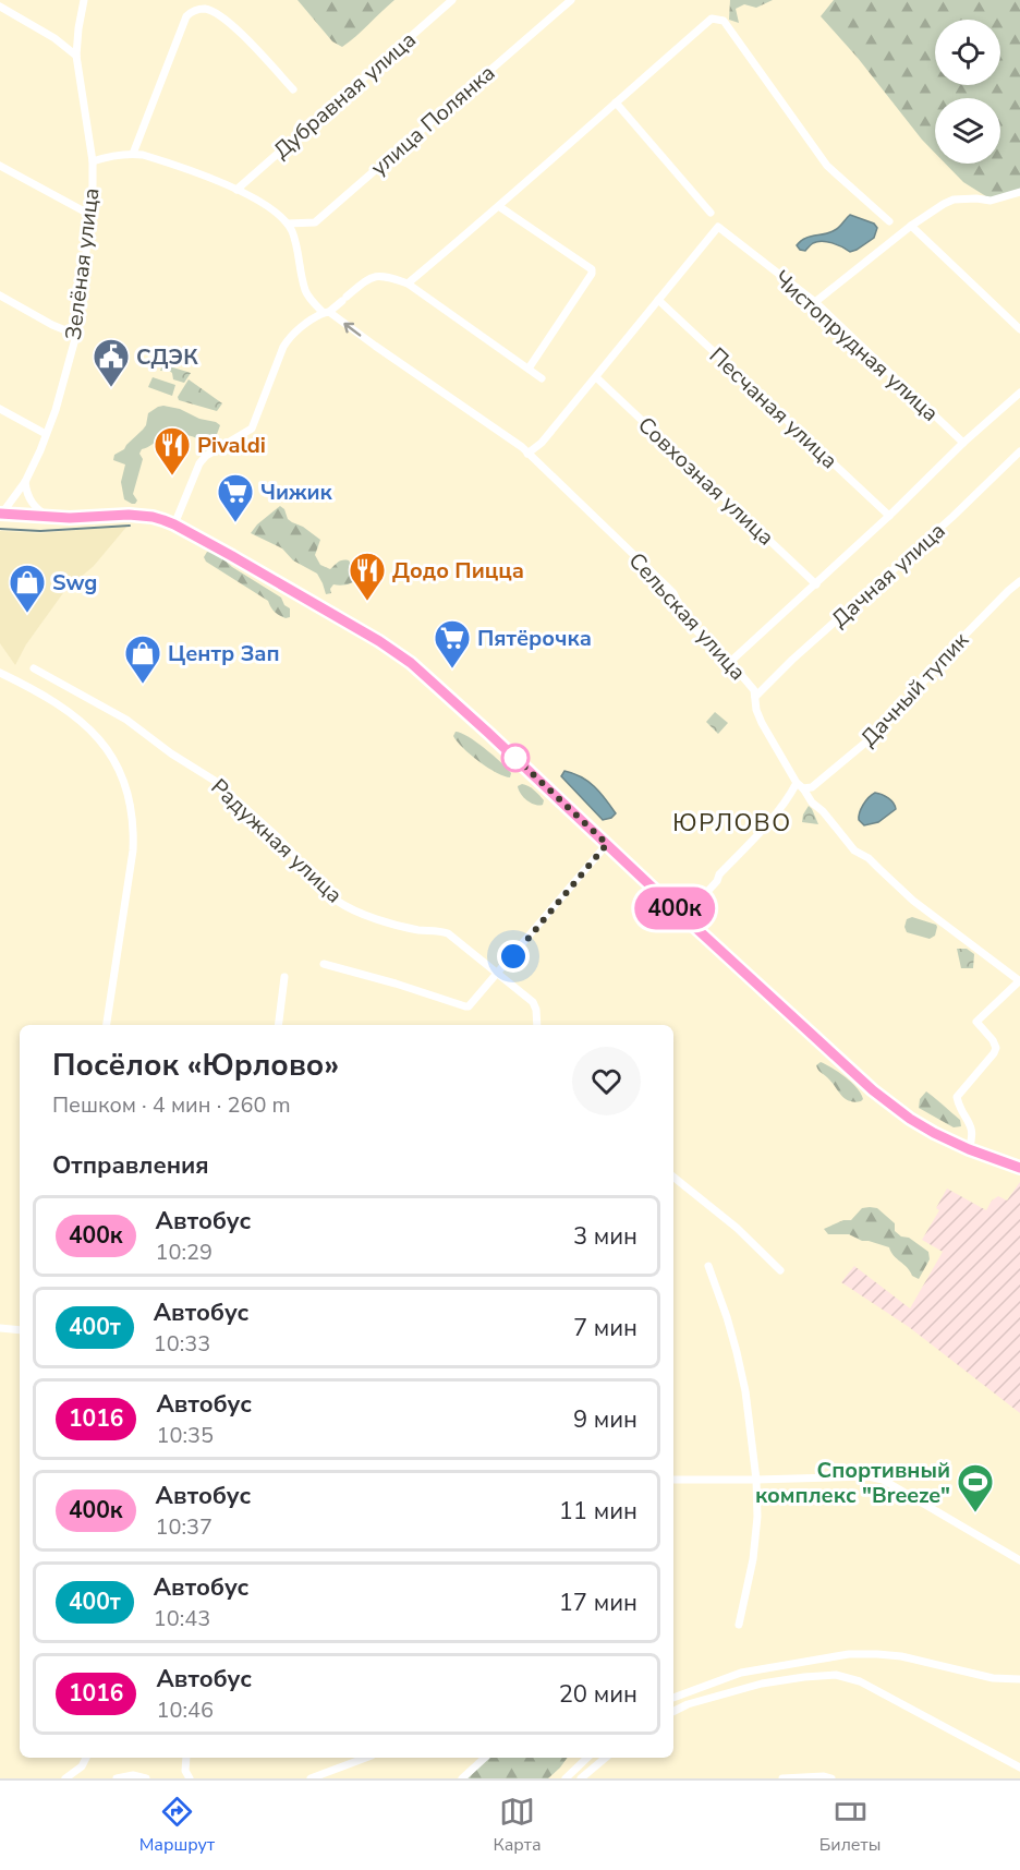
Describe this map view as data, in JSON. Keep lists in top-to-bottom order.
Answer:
{
  "streets": {
    "street": [
      "Дубравная улица",
      "улица Полянка",
      "Зелёная улица",
      "Чистопрудная улица",
      "Песчаная улица",
      "Совхозная улица",
      "Дачная улица",
      "Сельская улица",
      "Дачный тупик",
      "Радужная улица"
    ]
  },
  "crossings": [
    ["Чистопрудная улица", "Песчаная улица"],
    ["Дачная улица", "Сельская улица"],
    ["Сельская улица", "Дачный тупик"]
  ],
  "districts": ["ЮРЛОВО"],
  "places": {
    "public building": ["СДЭК"],
    "restaurant": ["Pivaldi", "Додо Пицца"],
    "supermarket": ["Чижик", "Пятёрочка"],
    "shop": ["Swg", "Центр Зап"],
    "sports": ["Спортивный комплекс \"Breeze\""]
  },
  "lines": ["bus line 400к"],
  "page": {
    "on_map": "400к",
    "heading": [
      ["Посёлок «Юрлово»", "Пешком · 4 мин · 260 m"],
      "Отправления"
    ],
    "list": [
      {
        "mark": "400к",
        "name": "Автобус",
        "note": "10:29",
        "value": "3 мин"
      },
      {
        "mark": "400т",
        "name": "Автобус",
        "note": "10:33",
        "value": "7 мин"
      },
      {
        "mark": "1016",
        "name": "Автобус",
        "note": "10:35",
        "value": "9 мин"
      },
      {
        "mark": "400к",
        "name": "Автобус",
        "note": "10:37",
        "value": "11 мин"
      },
      {
        "mark": "400т",
        "name": "Автобус",
        "note": "10:43",
        "value": "17 мин"
      },
      {
        "mark": "1016",
        "name": "Автобус",
        "note": "10:46",
        "value": "20 мин"
      }
    ],
    "tabs": ["Маршрут", "Карта", "Билеты"]
  }
}
